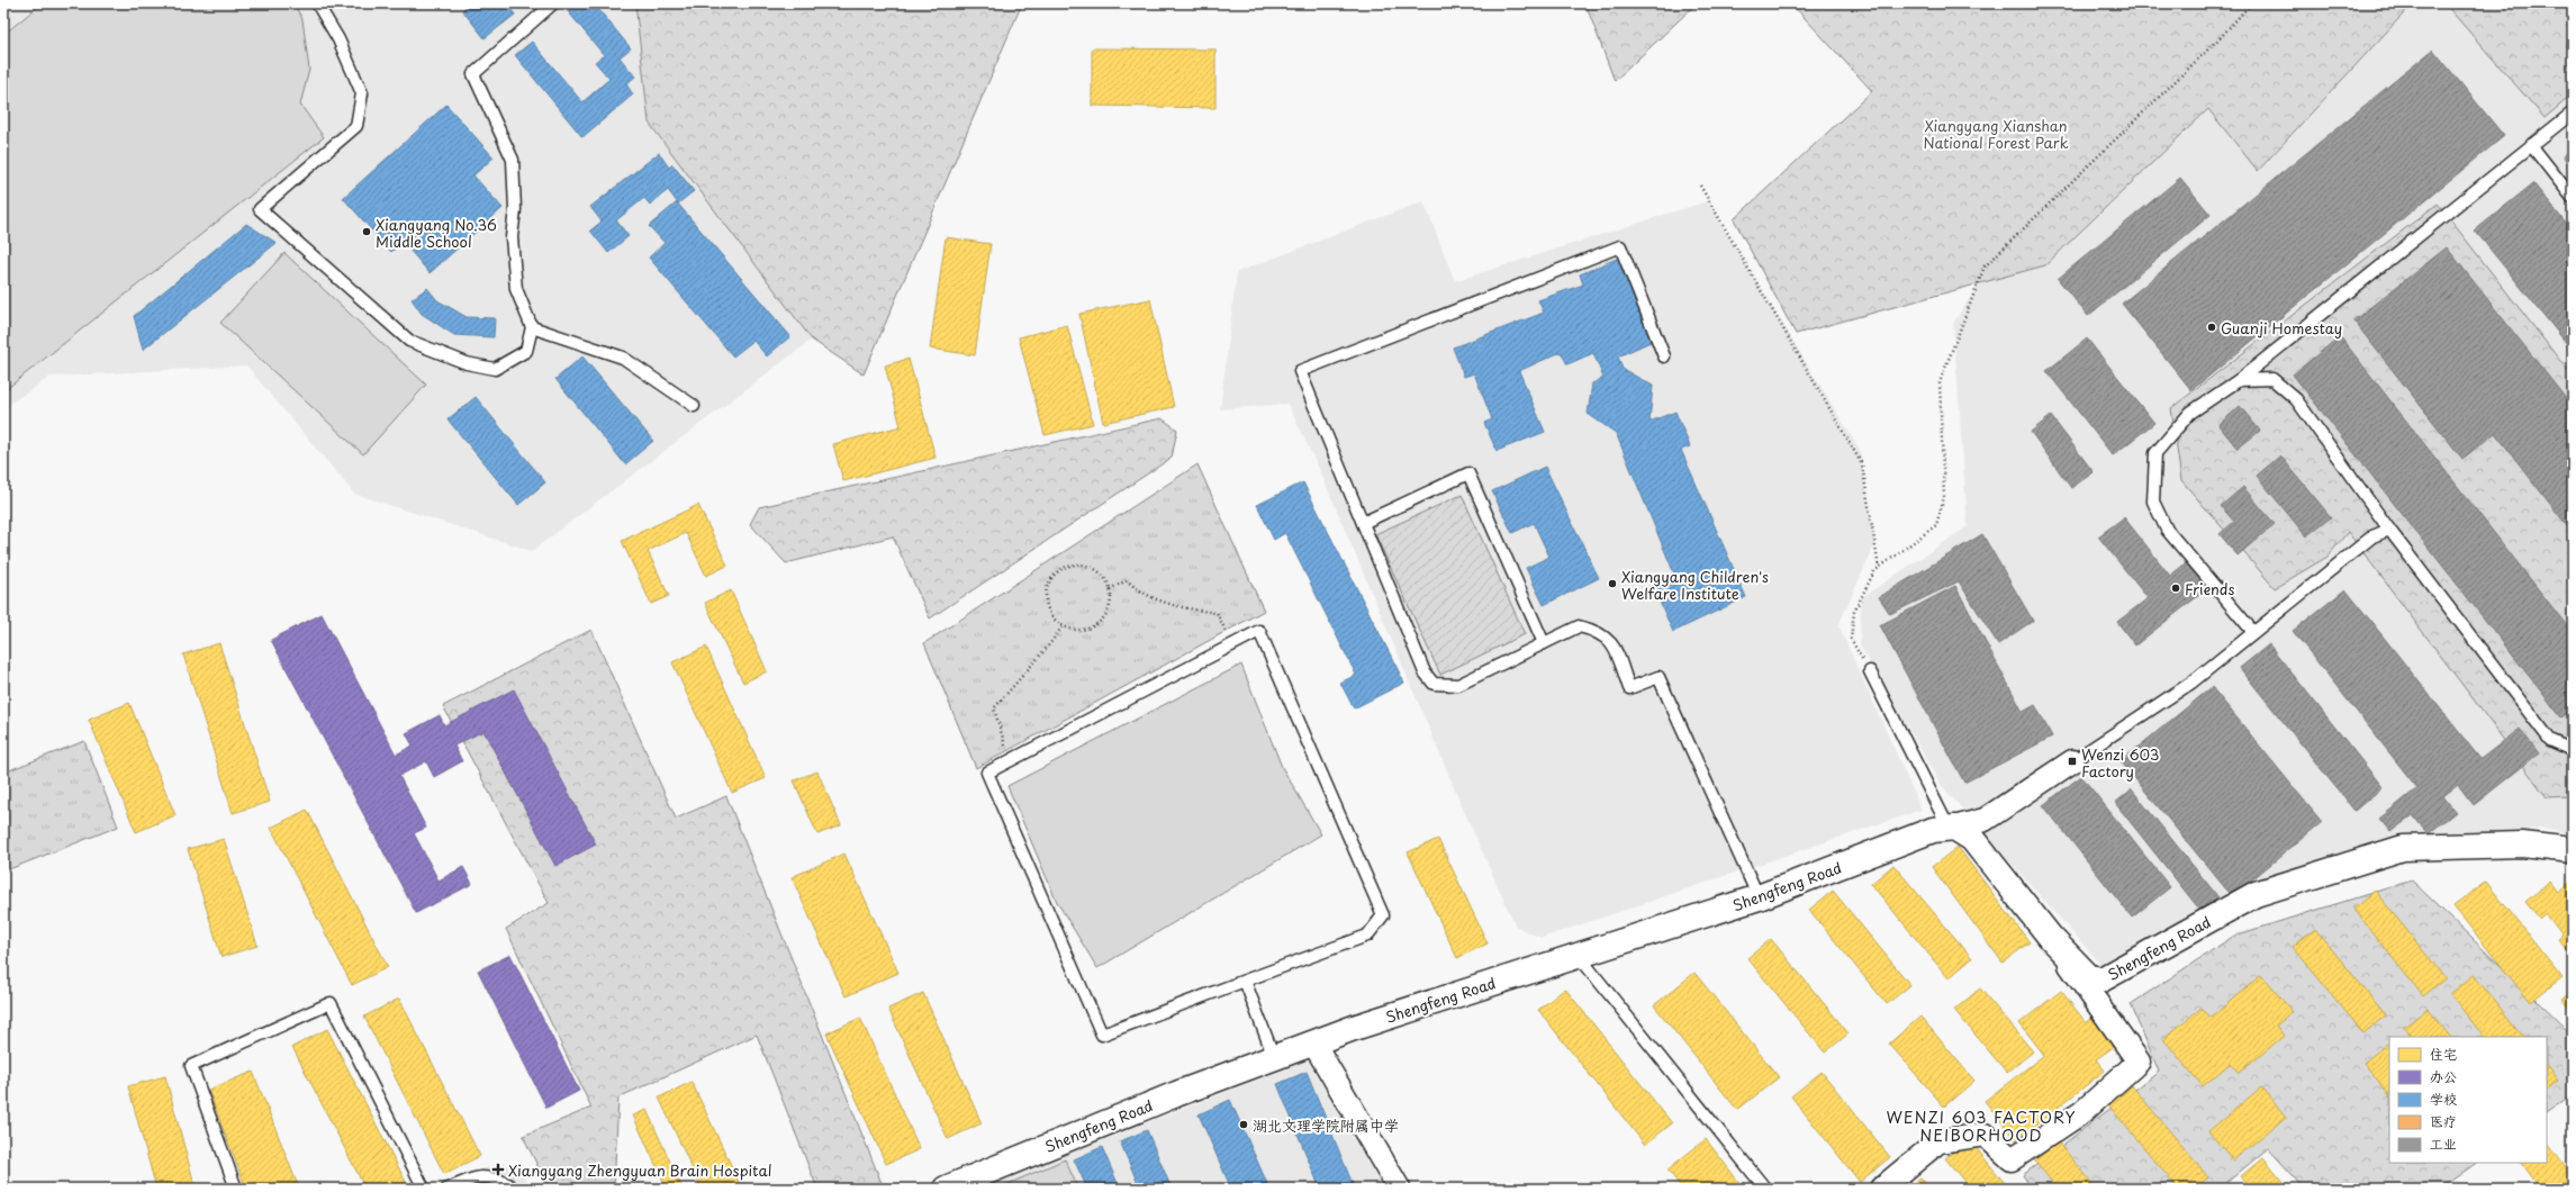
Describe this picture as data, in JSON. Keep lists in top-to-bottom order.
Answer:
{
  "streets": {
    "street": ["Shengfeng Road"]
  },
  "districts": ["WENZI 603 FACTORY NEIBORHOOD"],
  "parks": ["Xiangyang Xianshan National Forest Park"],
  "places": {
    "other": [
      "Xiangyang No.36 Middle School",
      "Guanji Homestay",
      "Xiangyang Children's Welfare Institute",
      "Friends",
      "湖北文理学院附属中学"
    ],
    "transit": ["Wenzi 603 Factory"],
    "health": ["Xiangyang Zhengyuan Brain Hospital"]
  },
  "legend": [
    "住宅",
    "办公",
    "学校",
    "医疗",
    "工业"
  ]
}
